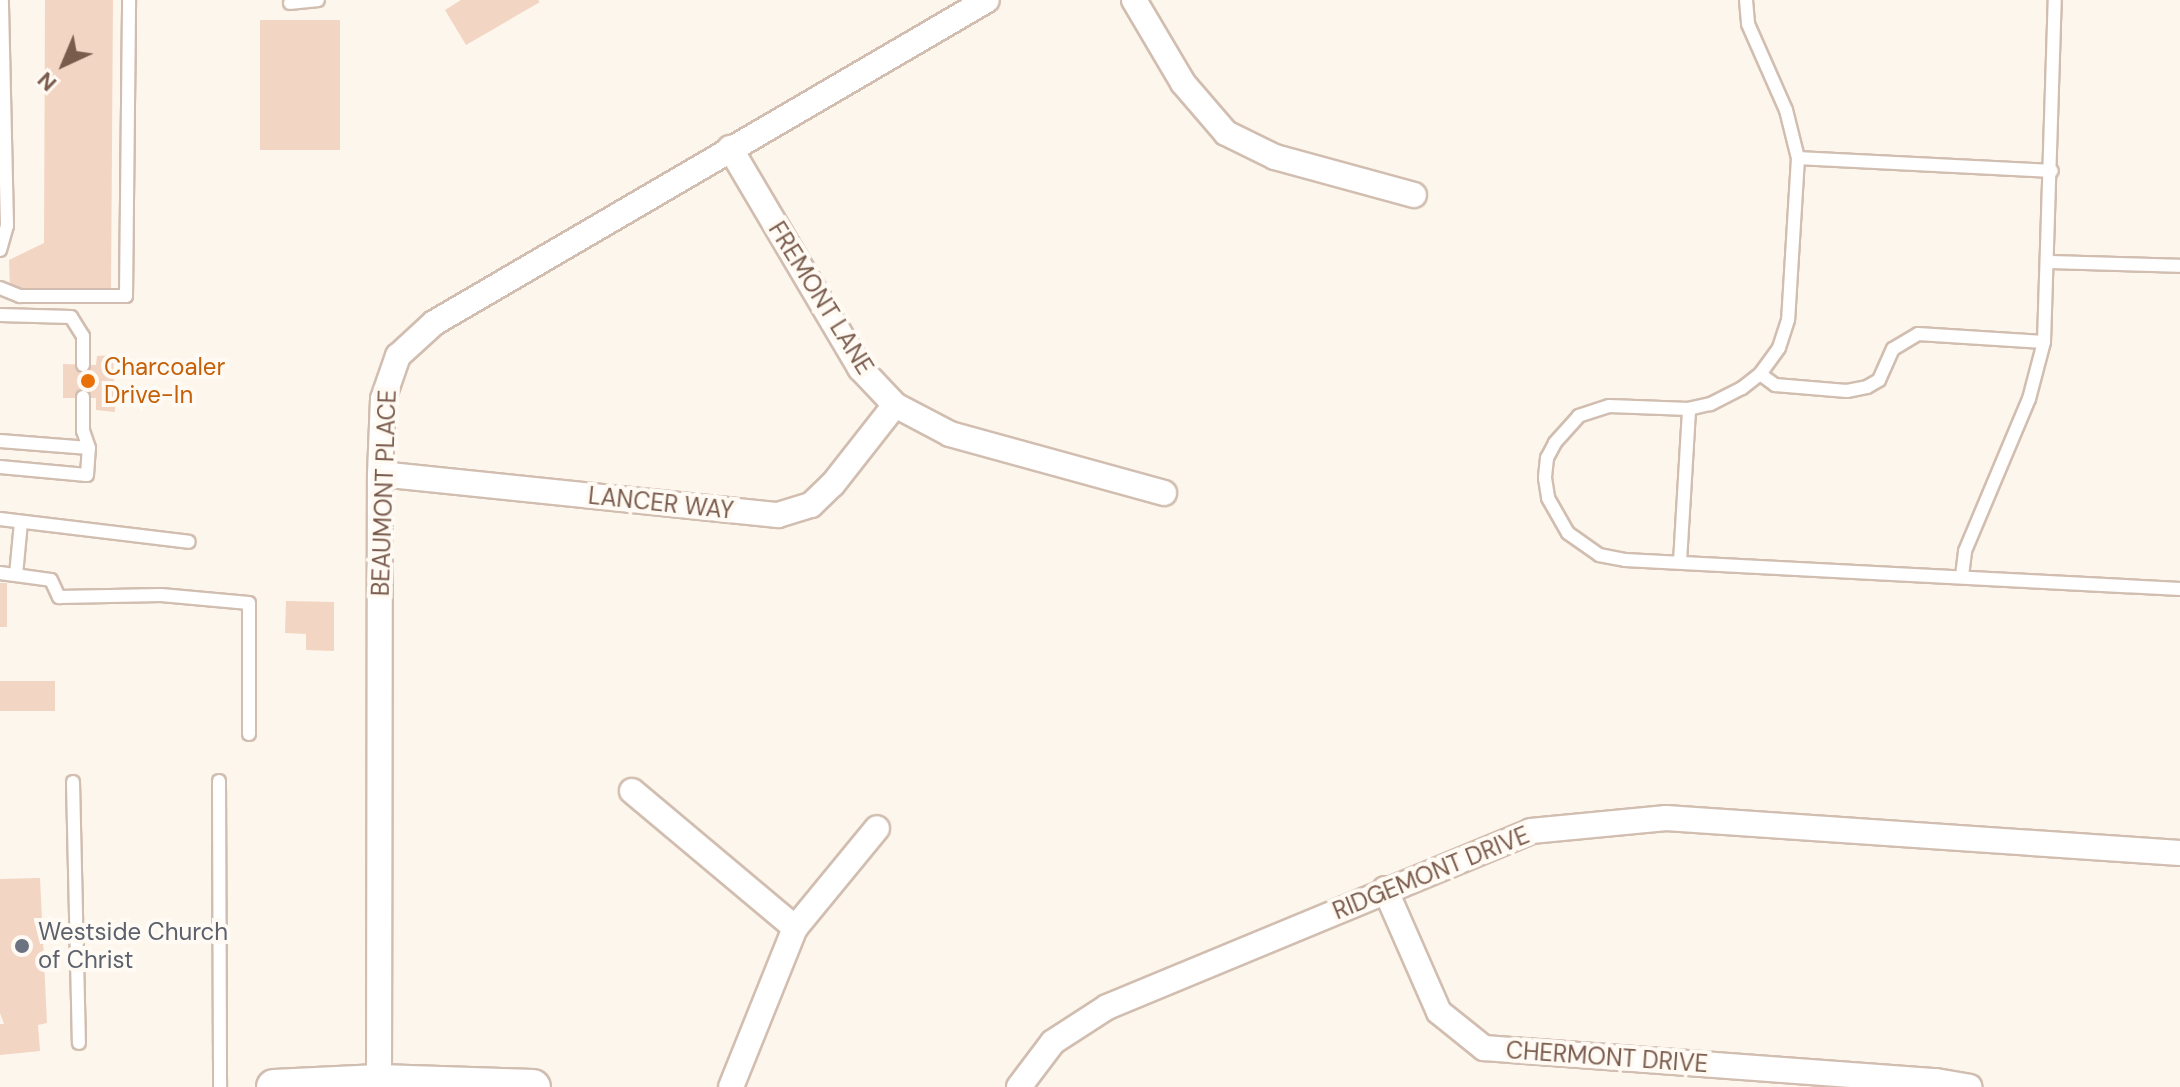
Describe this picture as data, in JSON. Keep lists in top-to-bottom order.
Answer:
{
  "streets": {
    "street": [
      "FREMONT LANE",
      "BEAUMONT PLACE",
      "LANCER WAY",
      "RIDGEMONT DRIVE",
      "CHERMONT DRIVE"
    ]
  },
  "crossings": [
    ["FREMONT LANE", "BEAUMONT PLACE"],
    ["FREMONT LANE", "LANCER WAY"],
    ["BEAUMONT PLACE", "LANCER WAY"],
    ["RIDGEMONT DRIVE", "CHERMONT DRIVE"]
  ],
  "places": ["Charcoaler Drive-In", "Westside Church of Christ"],
  "north": "bottom left"
}
